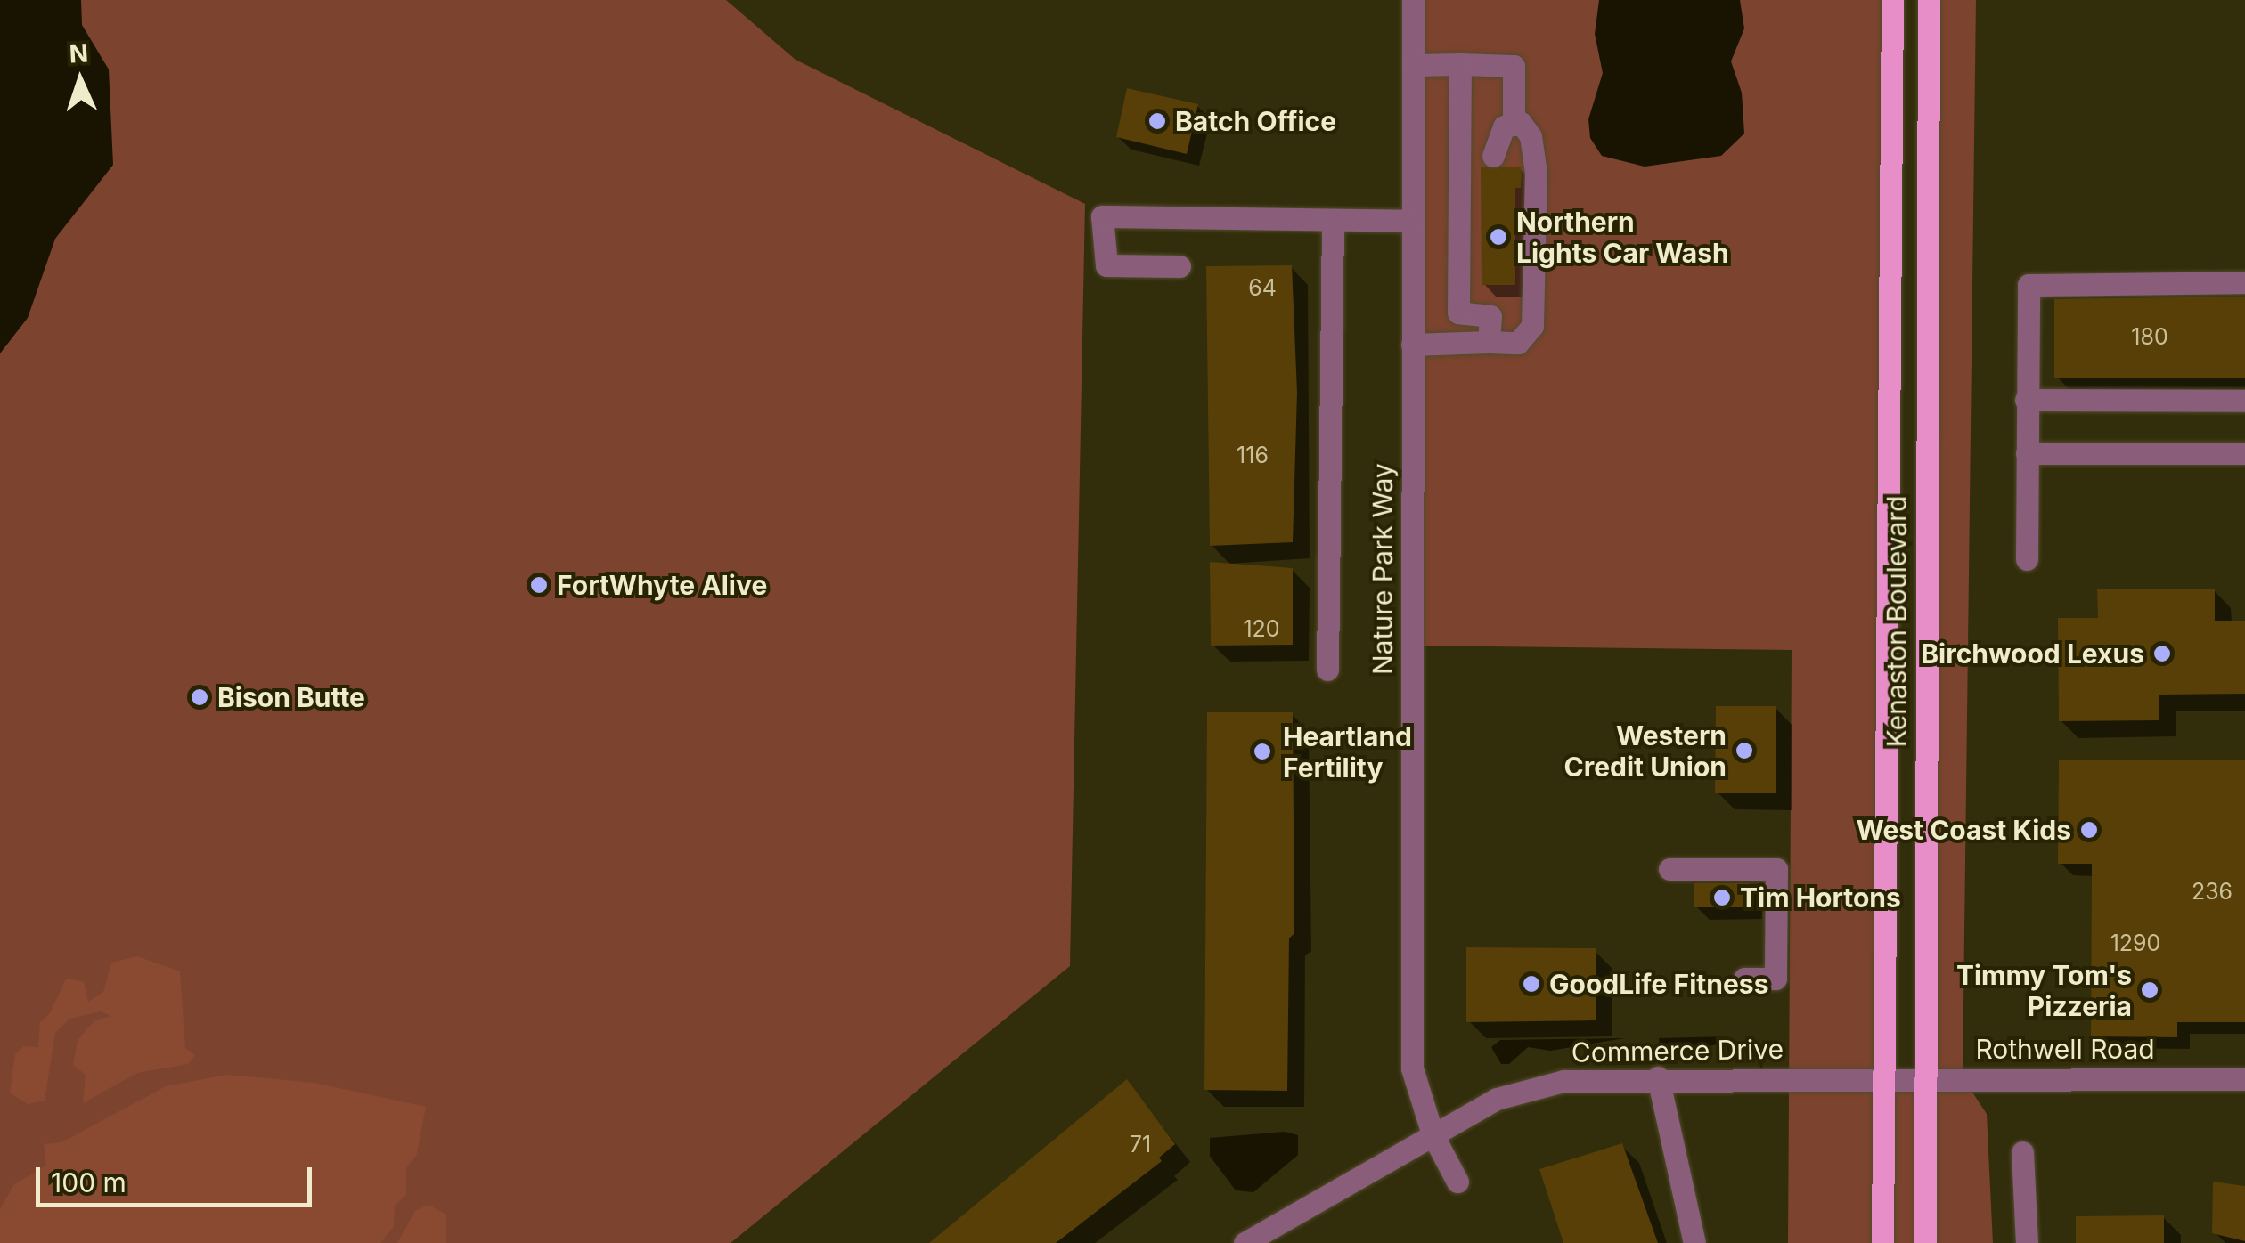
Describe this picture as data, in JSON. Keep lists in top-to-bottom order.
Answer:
{
  "streets": {
    "main road": ["Kenaston Boulevard"],
    "street": ["Nature Park Way", "Rothwell Road", "Commerce Drive"]
  },
  "crossings": [
    ["Nature Park Way", "Commerce Drive"],
    ["Kenaston Boulevard", "Rothwell Road"],
    ["Kenaston Boulevard", "Commerce Drive"],
    ["Rothwell Road", "Commerce Drive"]
  ],
  "places": [
    "Batch Office",
    "Northern Lights Car Wash",
    "FortWhyte Alive",
    "Birchwood Lexus",
    "Bison Butte",
    "Western Credit Union",
    "Heartland Fertility",
    "West Coast Kids",
    "Tim Hortons",
    "GoodLife Fitness",
    "Timmy Tom's Pizzeria"
  ],
  "house_numbers": [
    "64",
    "180",
    "116",
    "120",
    "236",
    "1290",
    "71"
  ],
  "scale_bar": "100 m",
  "north": "top"
}
